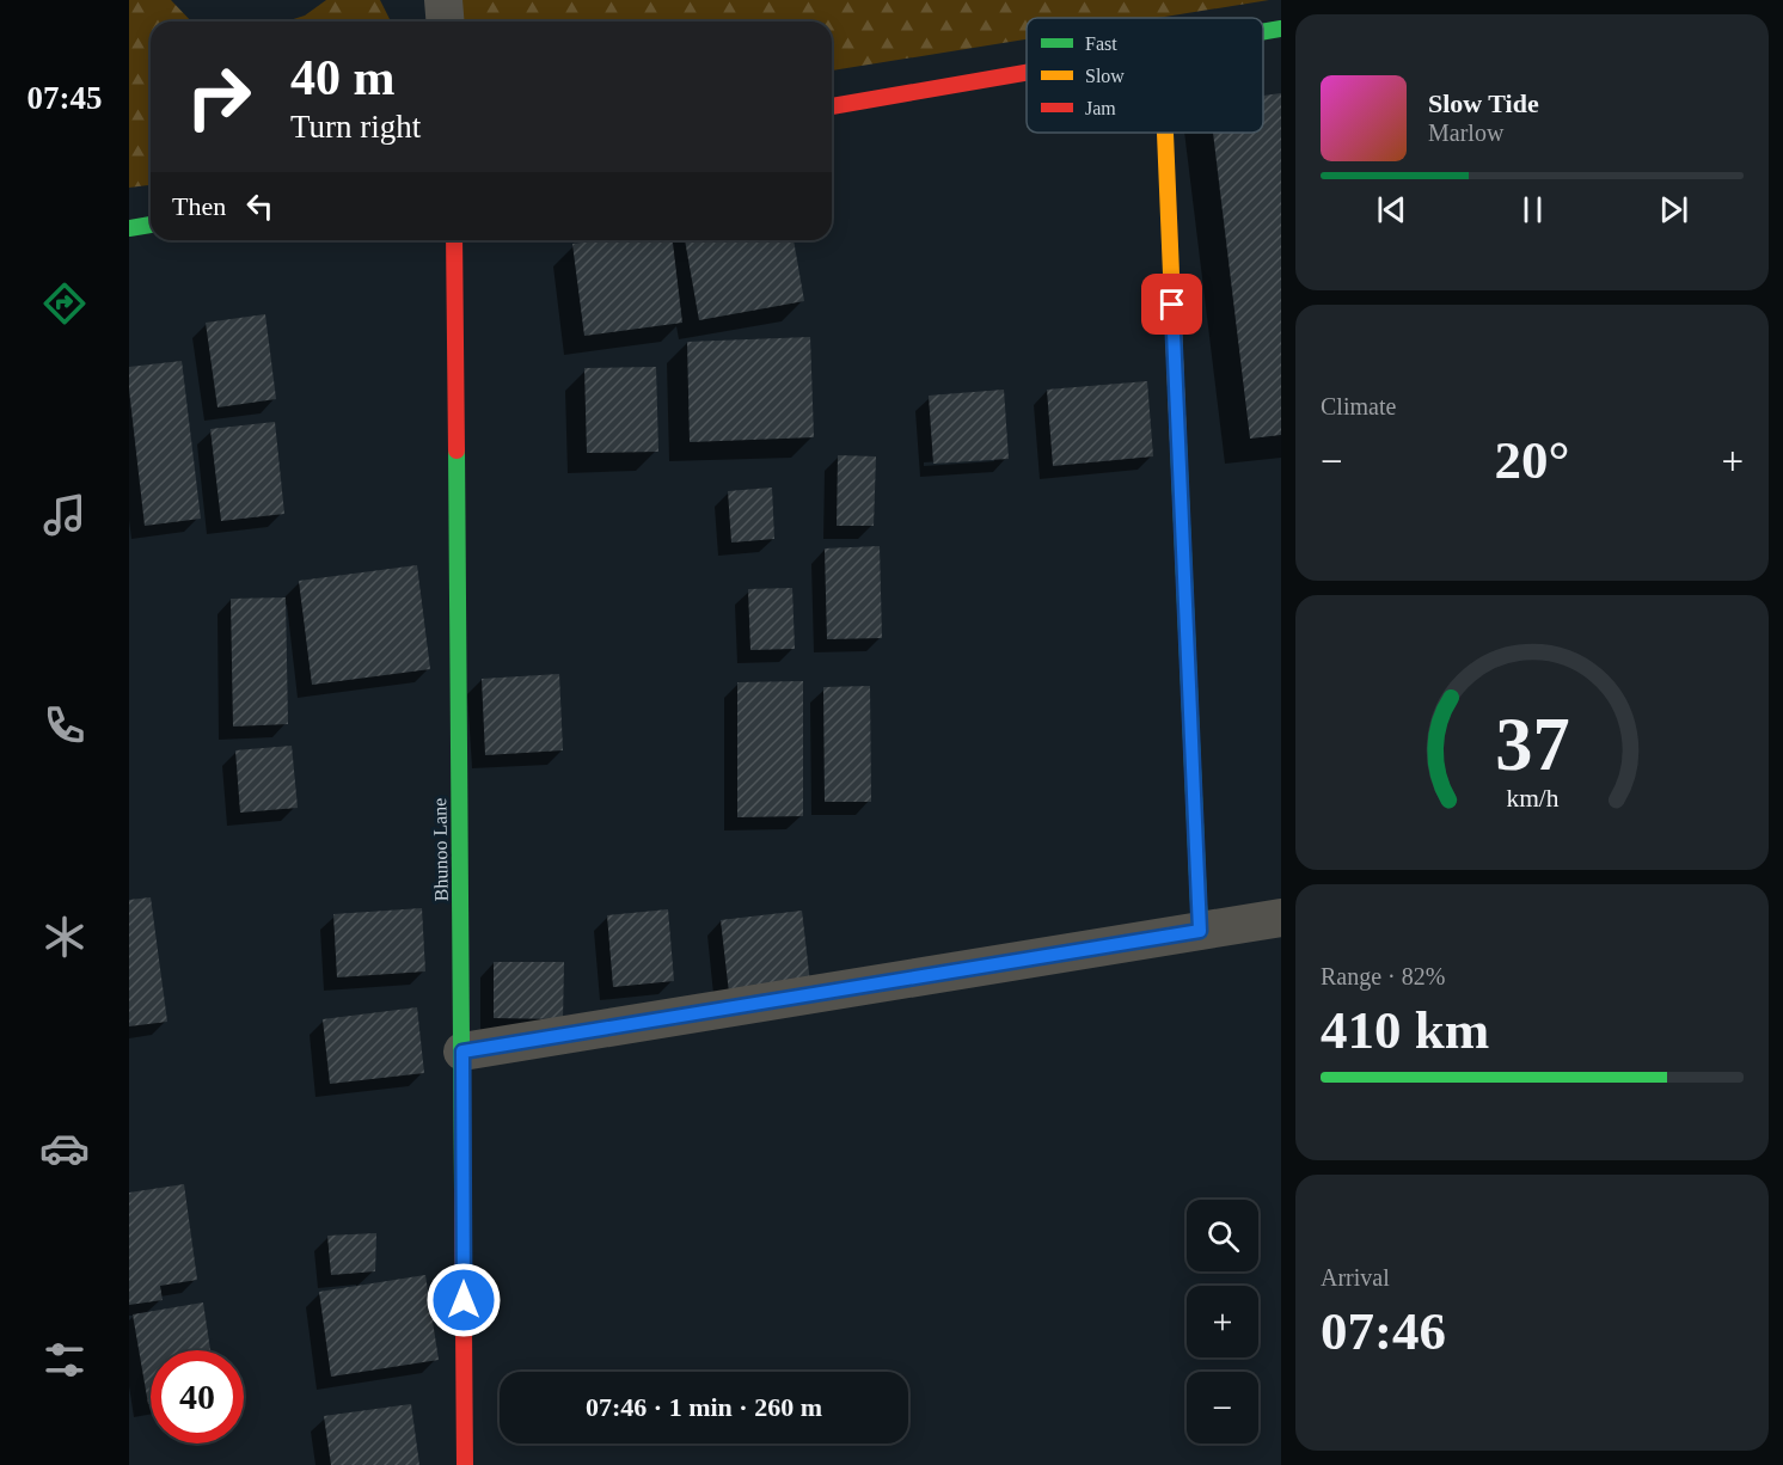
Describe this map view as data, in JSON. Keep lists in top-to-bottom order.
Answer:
{
  "streets": {
    "street": ["Bhunoo Lane"]
  },
  "legend": ["Fast", "Slow", "Jam"],
  "page": {
    "tabs": "07:45",
    "turn": ["40 m", "Turn right"],
    "song": ["Slow Tide", "Marlow"],
    "then": "Then",
    "tile": [
      "Climate",
      ["Range · 82%", "410 km"],
      ["Arrival", "07:46"]
    ],
    "heat": ["−", "20°", "+"],
    "map_buttons": ["+", "−"],
    "limit": "40",
    "trip": "07:46 · 1 min · 260 m",
    "gauge": ["37", "km/h"]
  }
}
